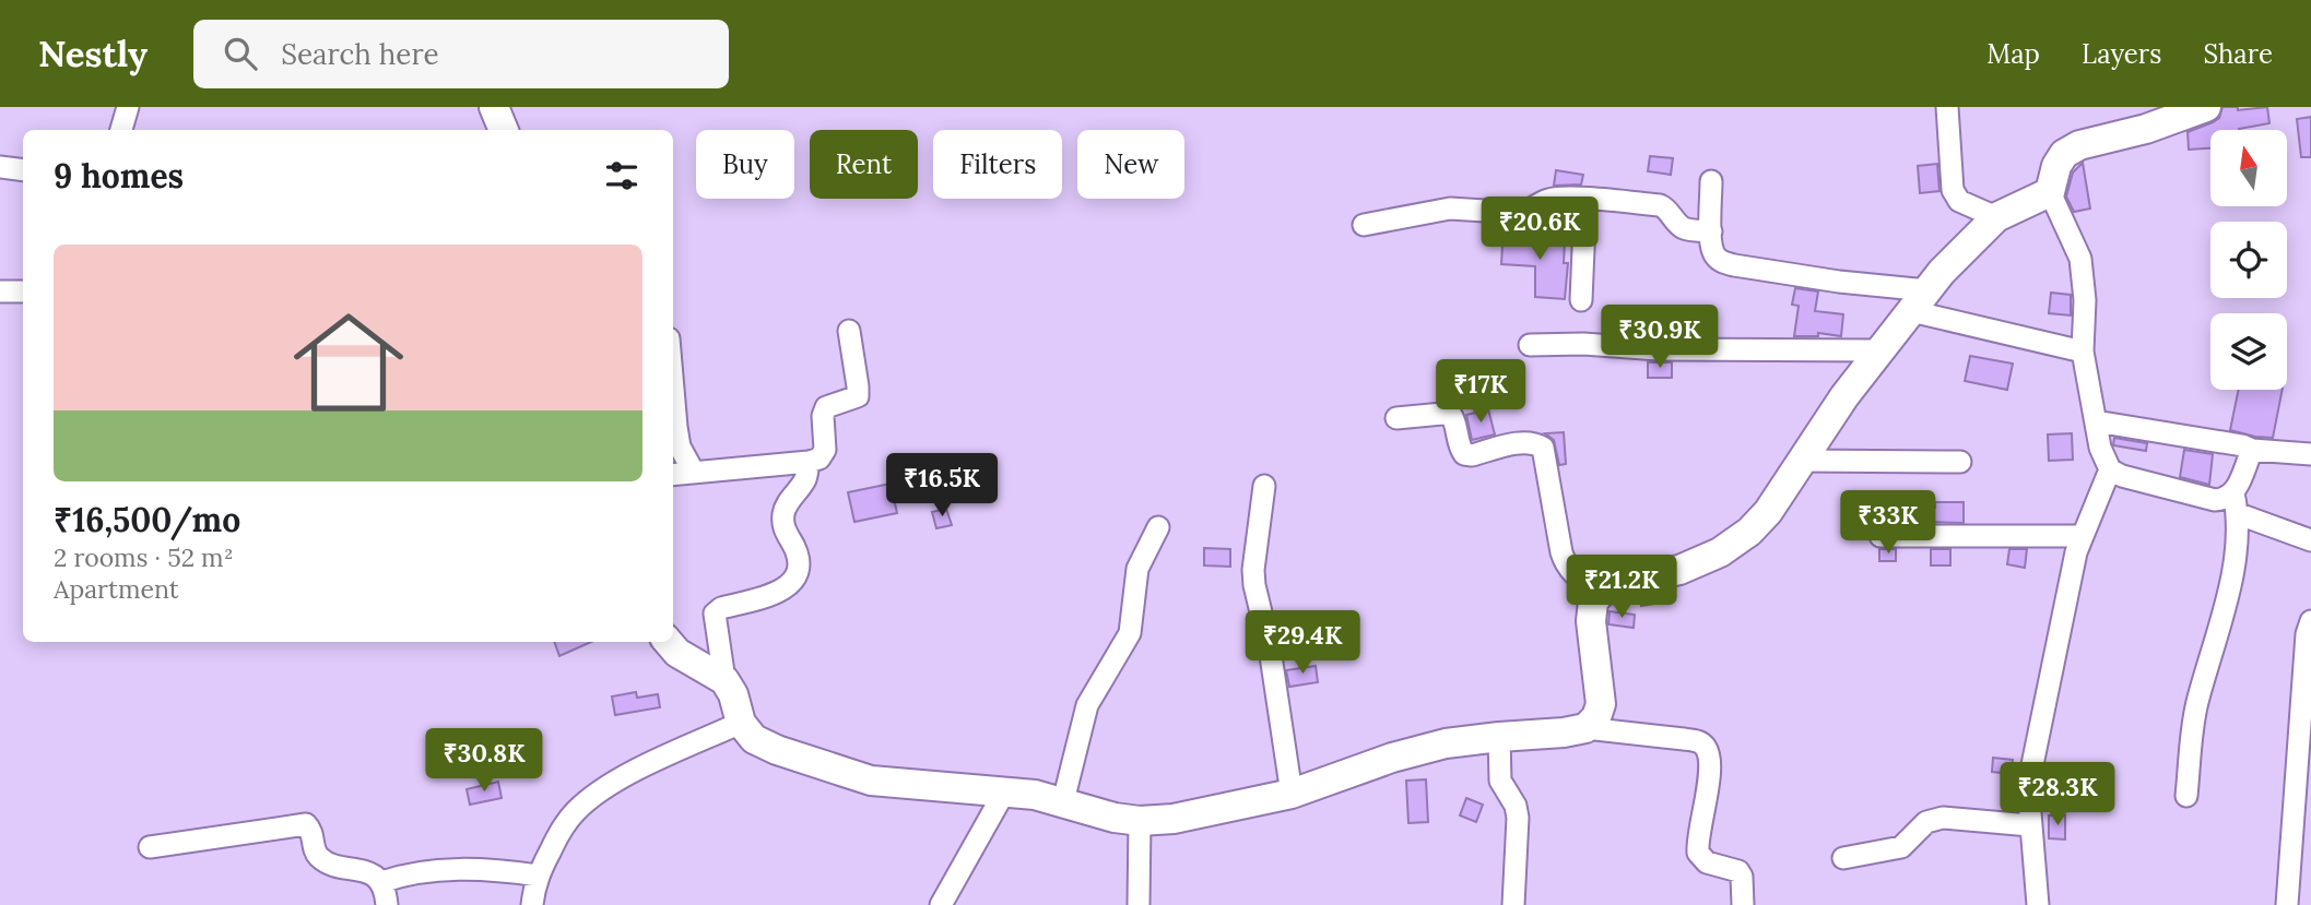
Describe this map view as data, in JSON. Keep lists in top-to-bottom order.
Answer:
{
  "north": "top",
  "page": {
    "header": "Nestly",
    "search": "Search here",
    "nav": ["Map", "Layers", "Share"],
    "chip": [
      "Buy",
      "Rent",
      "Filters",
      "New"
    ],
    "heading": "9 homes",
    "price": [
      "₹20.6K",
      "₹30.9K",
      "₹17K",
      "₹16.5K",
      "₹33K",
      "₹21.2K",
      "₹29.4K",
      "₹30.8K",
      "₹28.3K"
    ],
    "list": [
      {
        "name": "₹16,500/mo",
        "note": "2 rooms · 52 m² · Apartment"
      }
    ]
  }
}
